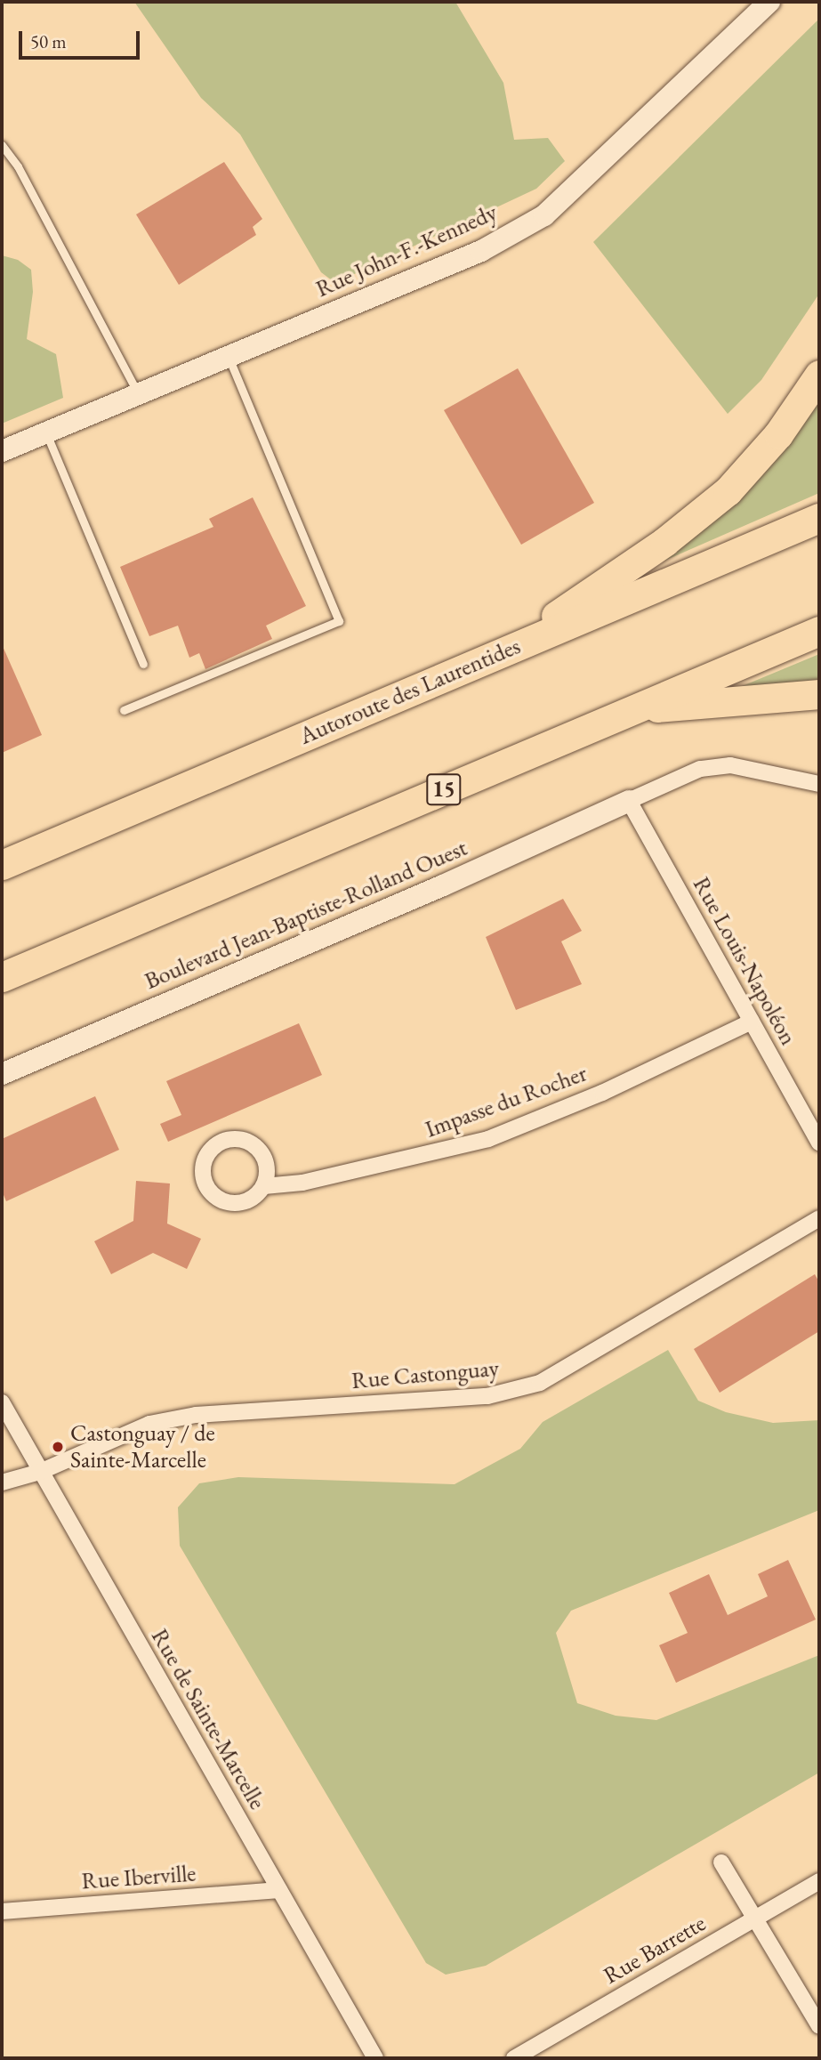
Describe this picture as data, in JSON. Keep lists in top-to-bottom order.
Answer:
{
  "streets": {
    "highway": ["Autoroute des Laurentides", "15"],
    "street": [
      "Rue John-F.-Kennedy",
      "Boulevard Jean-Baptiste-Rolland Ouest",
      "Rue Louis-Napoléon",
      "Impasse du Rocher",
      "Rue Castonguay",
      "Rue de Sainte-Marcelle",
      "Rue Iberville",
      "Rue Barrette"
    ]
  },
  "crossings": [
    ["Boulevard Jean-Baptiste-Rolland Ouest", "Rue Louis-Napoléon"],
    ["Rue Louis-Napoléon", "Impasse du Rocher"],
    ["Rue Castonguay", "Rue de Sainte-Marcelle"],
    ["Rue de Sainte-Marcelle", "Rue Iberville"]
  ],
  "places": ["Castonguay / de Sainte-Marcelle"],
  "scale_bar": "50 m"
}
